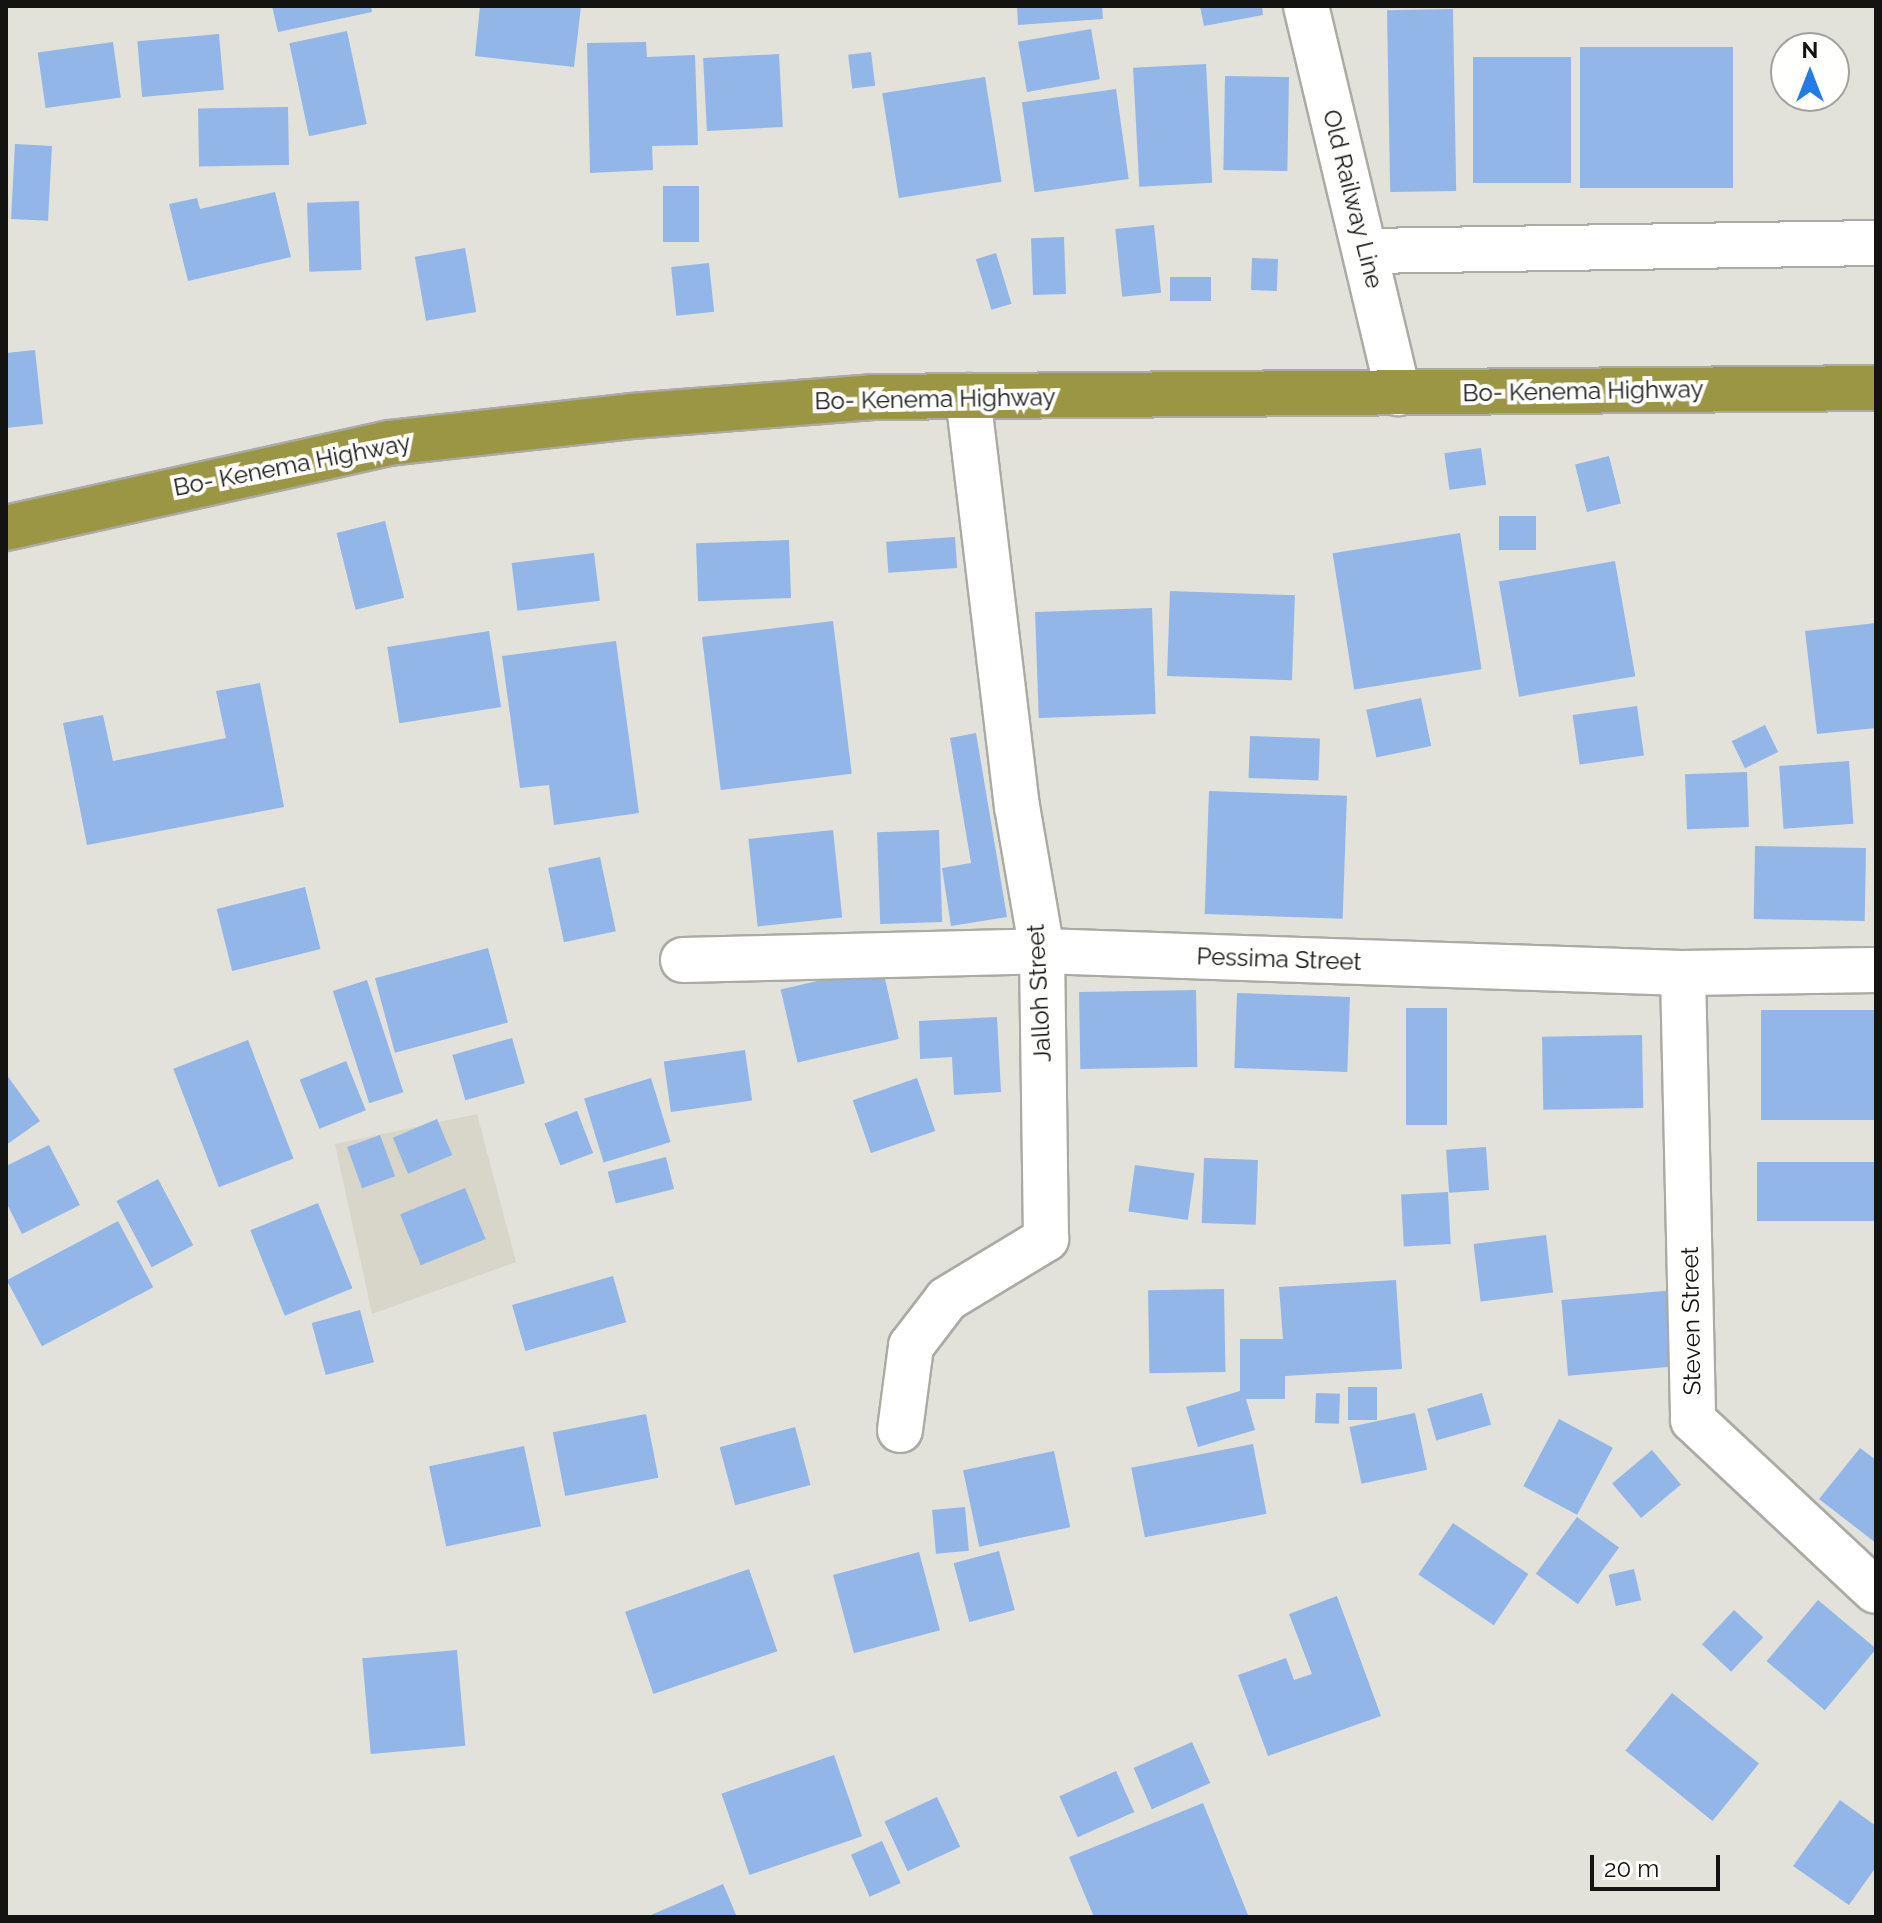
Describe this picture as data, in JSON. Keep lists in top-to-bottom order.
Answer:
{
  "streets": {
    "highway": ["Bo- Kenema Highway"],
    "street": [
      "Old Railway Line",
      "Pessima Street",
      "Jalloh Street",
      "Steven Street"
    ]
  },
  "crossings": [
    ["Old Railway Line", "Bo- Kenema Highway"],
    ["Bo- Kenema Highway", "Jalloh Street"],
    ["Pessima Street", "Jalloh Street"],
    ["Pessima Street", "Steven Street"]
  ],
  "scale_bar": "20 m",
  "north": "top"
}
